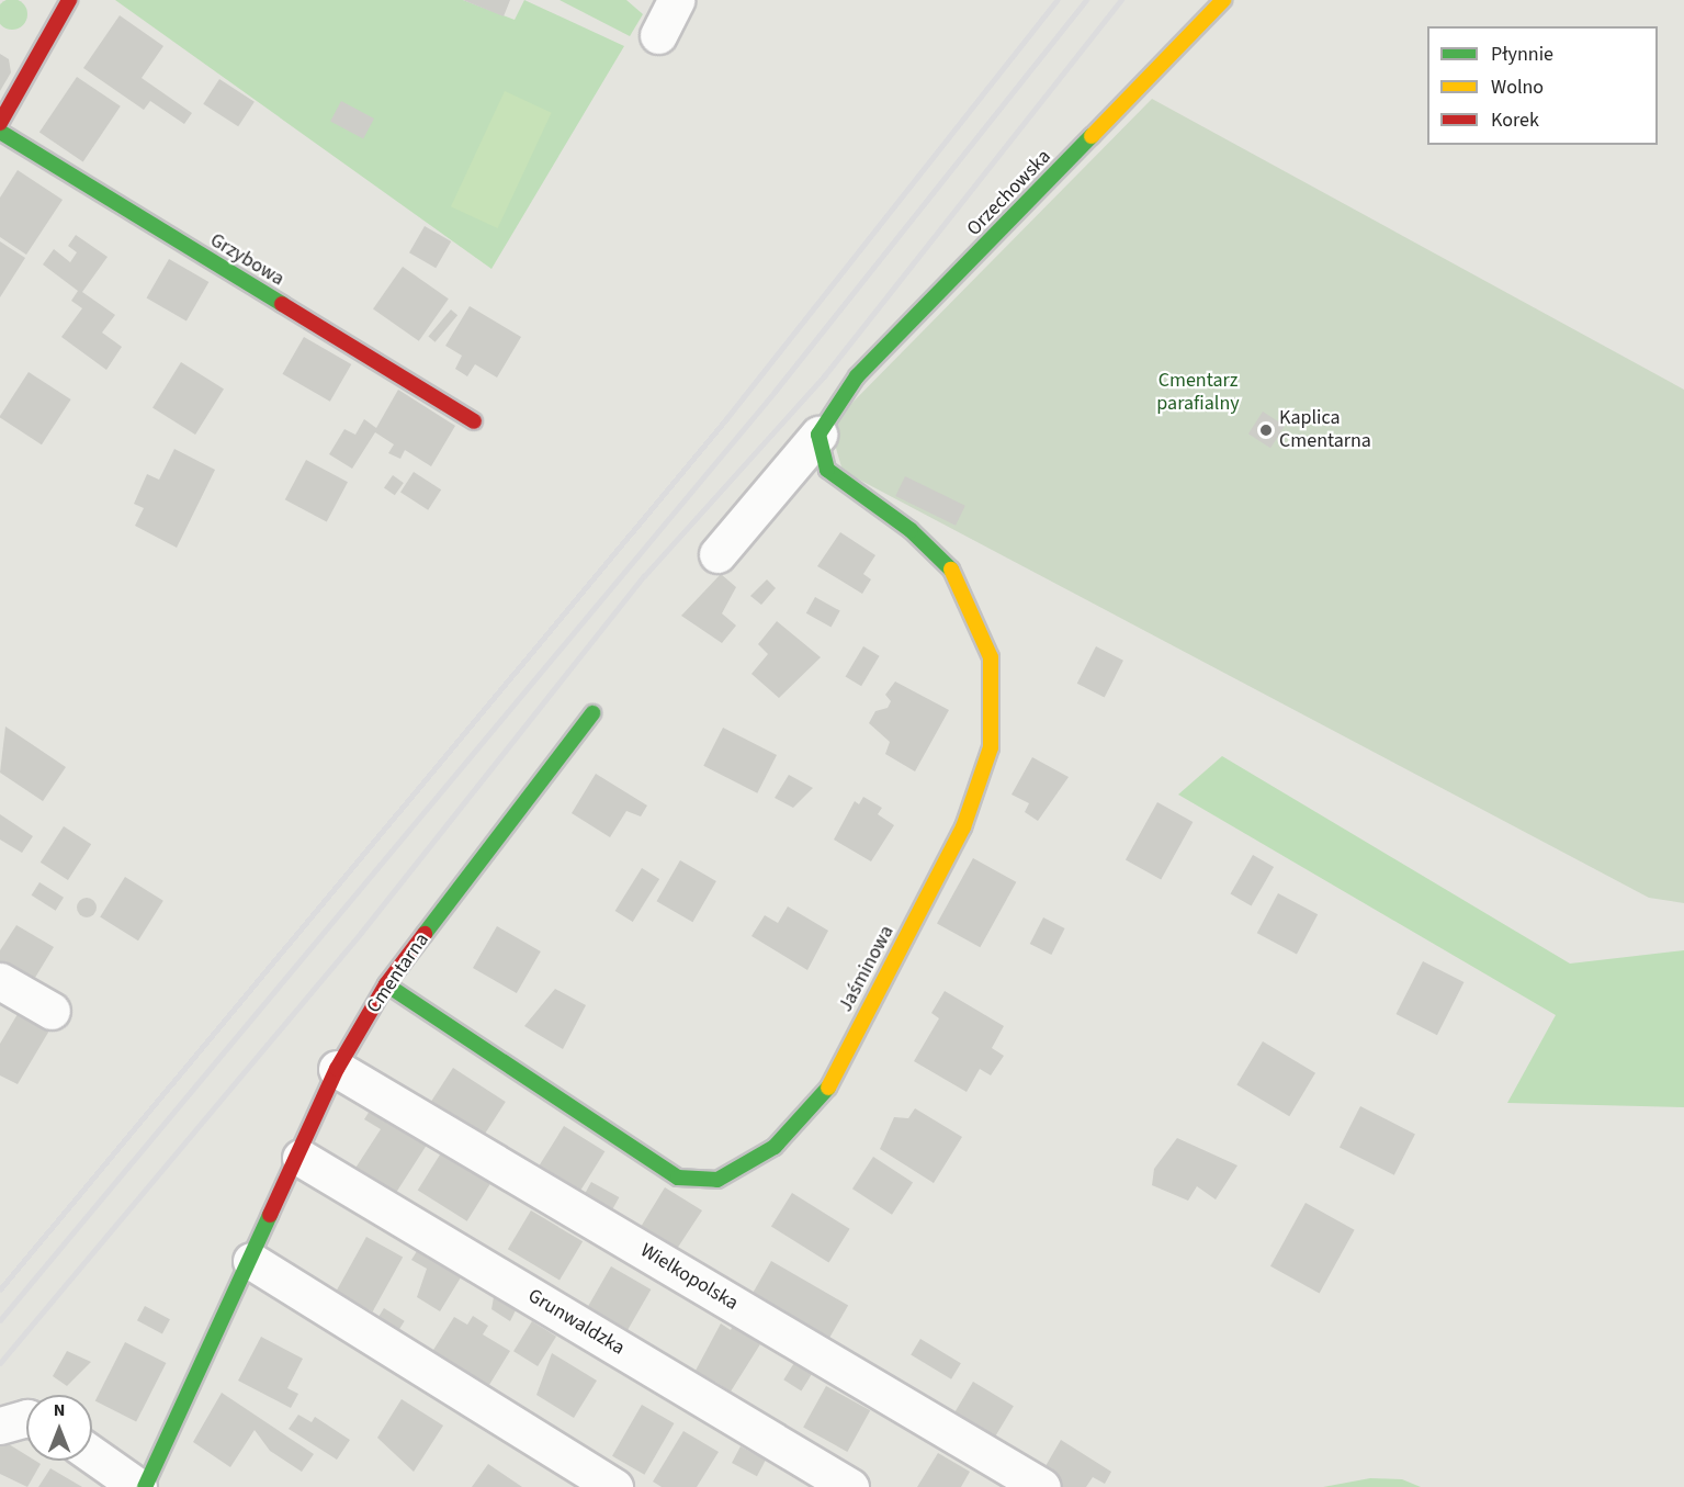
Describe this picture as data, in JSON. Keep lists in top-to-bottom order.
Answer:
{
  "streets": {
    "street": [
      "Orzechowska",
      "Grzybowa",
      "Jaśminowa",
      "Cmentarna",
      "Wielkopolska",
      "Grunwaldzka"
    ]
  },
  "crossings": [
    ["Orzechowska", "Jaśminowa"],
    ["Jaśminowa", "Cmentarna"],
    ["Cmentarna", "Wielkopolska"],
    ["Cmentarna", "Grunwaldzka"]
  ],
  "parks": ["Cmentarz parafialny"],
  "places": ["Kaplica Cmentarna"],
  "legend": ["Płynnie", "Wolno", "Korek"],
  "north": "top"
}
